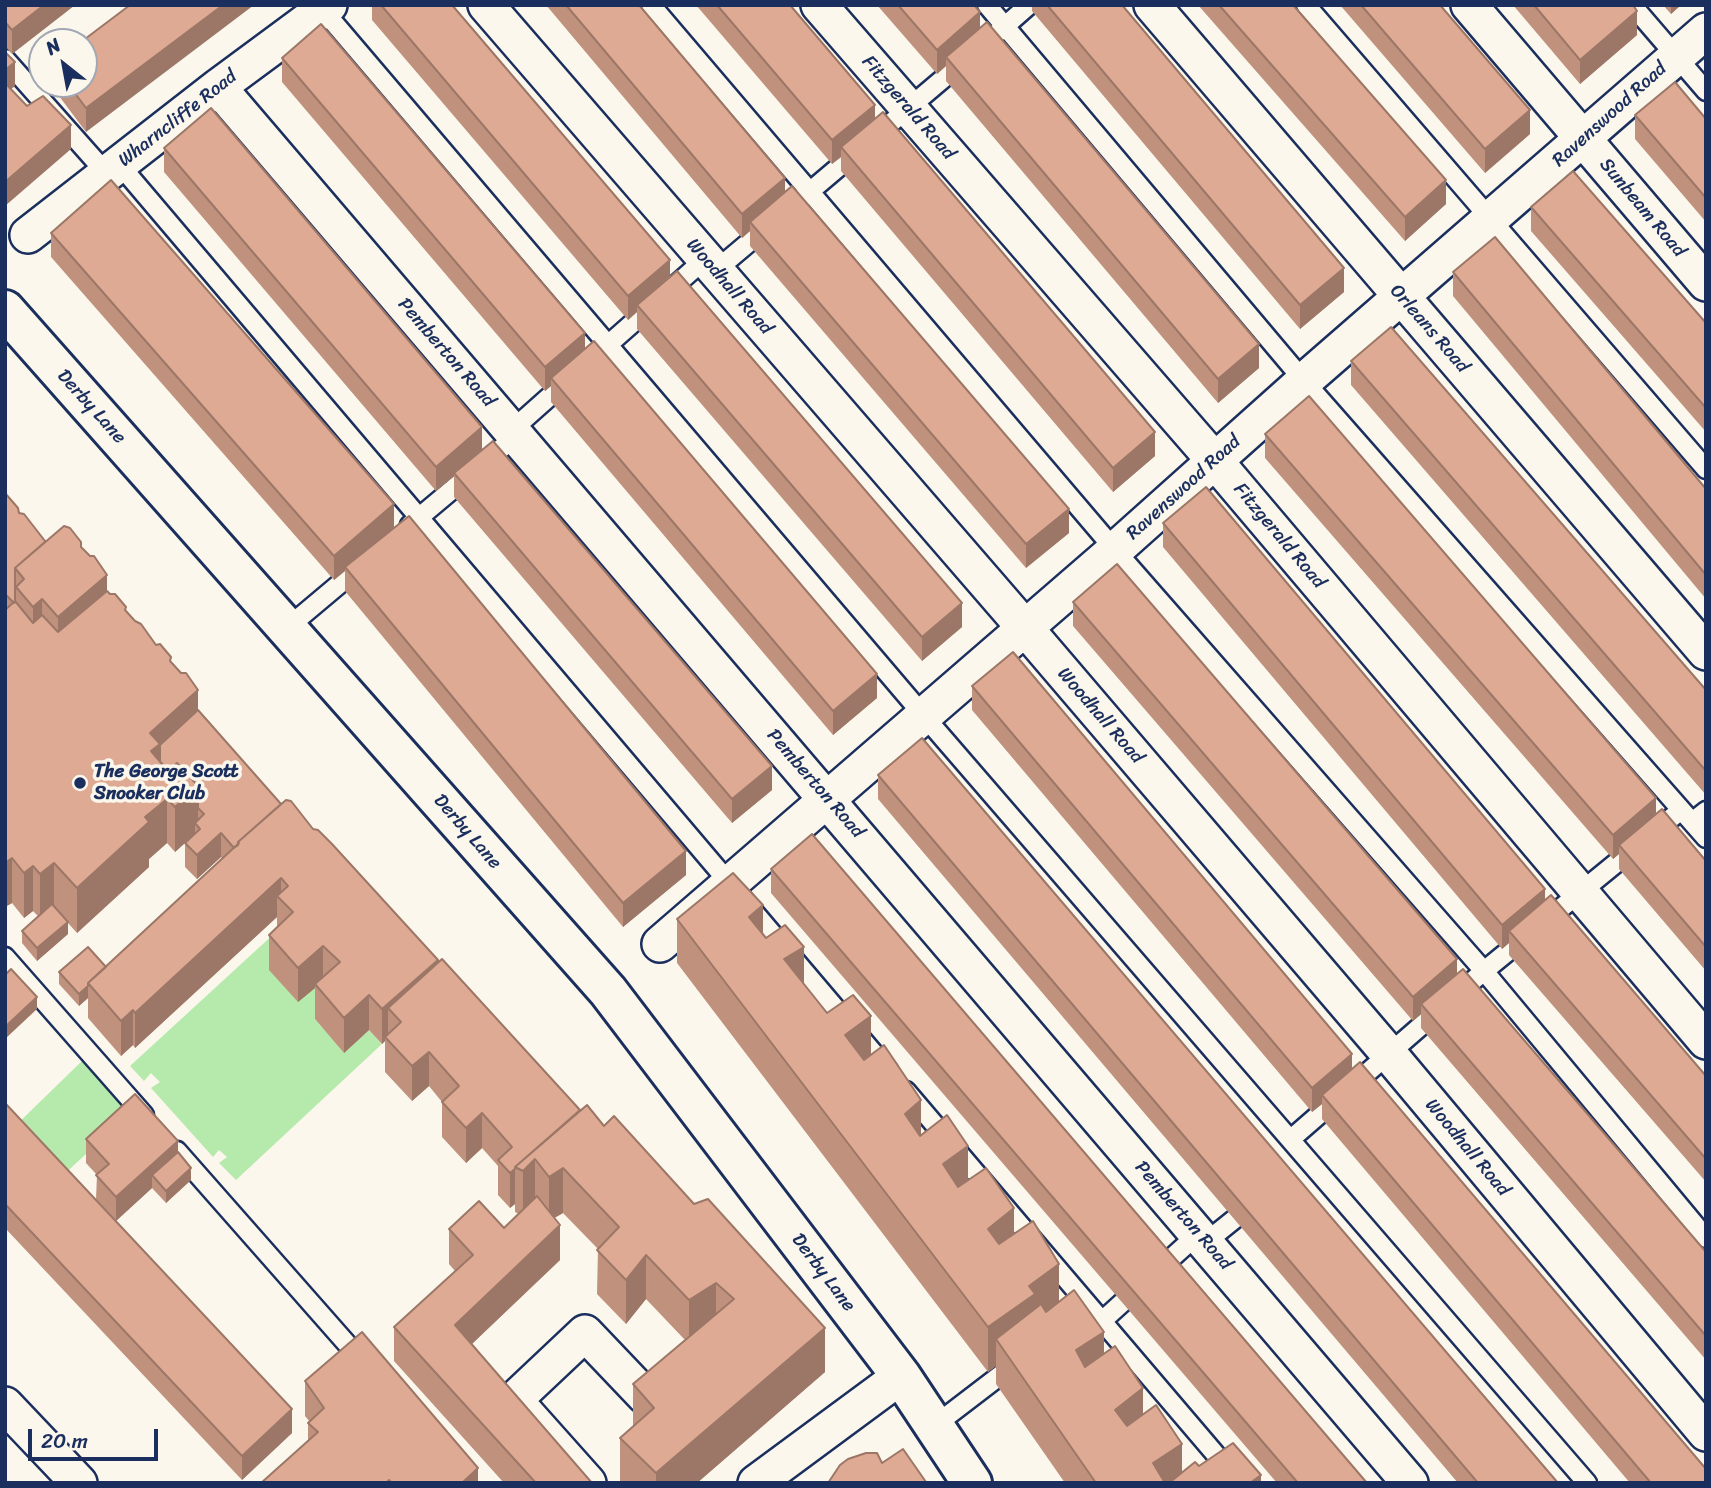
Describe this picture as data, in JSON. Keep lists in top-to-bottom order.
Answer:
{
  "streets": {
    "street": [
      "Fitzgerald Road",
      "Ravenswood Road",
      "Wharncliffe Road",
      "Sunbeam Road",
      "Woodhall Road",
      "Orleans Road",
      "Pemberton Road",
      "Derby Lane"
    ]
  },
  "crossings": [
    ["Fitzgerald Road", "Ravenswood Road"],
    ["Ravenswood Road", "Sunbeam Road"],
    ["Ravenswood Road", "Woodhall Road"],
    ["Ravenswood Road", "Orleans Road"],
    ["Ravenswood Road", "Pemberton Road"],
    ["Wharncliffe Road", "Pemberton Road"]
  ],
  "places": ["The George Scott Snooker Club"],
  "scale_bar": "20 m",
  "north": "top left"
}
